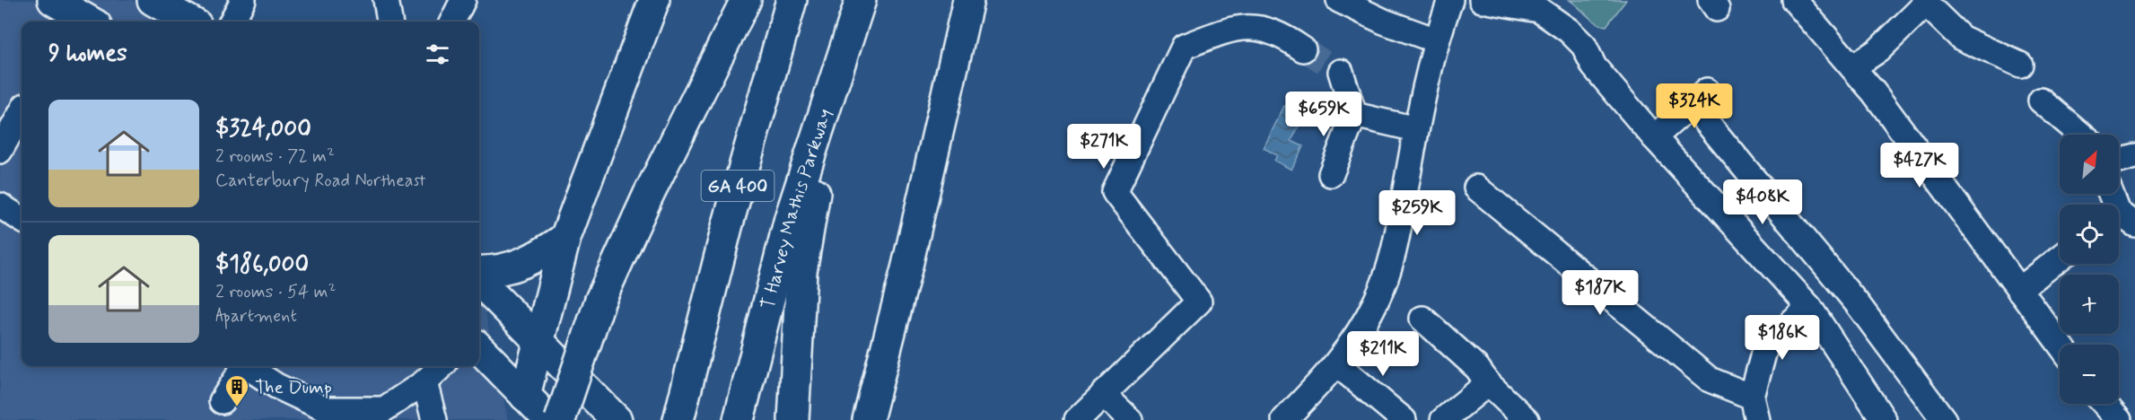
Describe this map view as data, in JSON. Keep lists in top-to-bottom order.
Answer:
{
  "streets": {
    "main road": ["GA 400", "T Harvey Mathis Parkway"]
  },
  "places": {
    "building": ["The Dump"]
  },
  "north": "top right",
  "page": {
    "heading": "9 homes",
    "price": [
      "$324K",
      "$659K",
      "$271K",
      "$427K",
      "$408K",
      "$259K",
      "$187K",
      "$186K",
      "$211K"
    ],
    "list": [
      {
        "name": "$324,000",
        "note": "2 rooms · 72 m² · Canterbury Road Northeast"
      },
      {
        "name": "$186,000",
        "note": "2 rooms · 54 m² · Apartment"
      }
    ],
    "map_buttons": ["+", "−"]
  }
}
